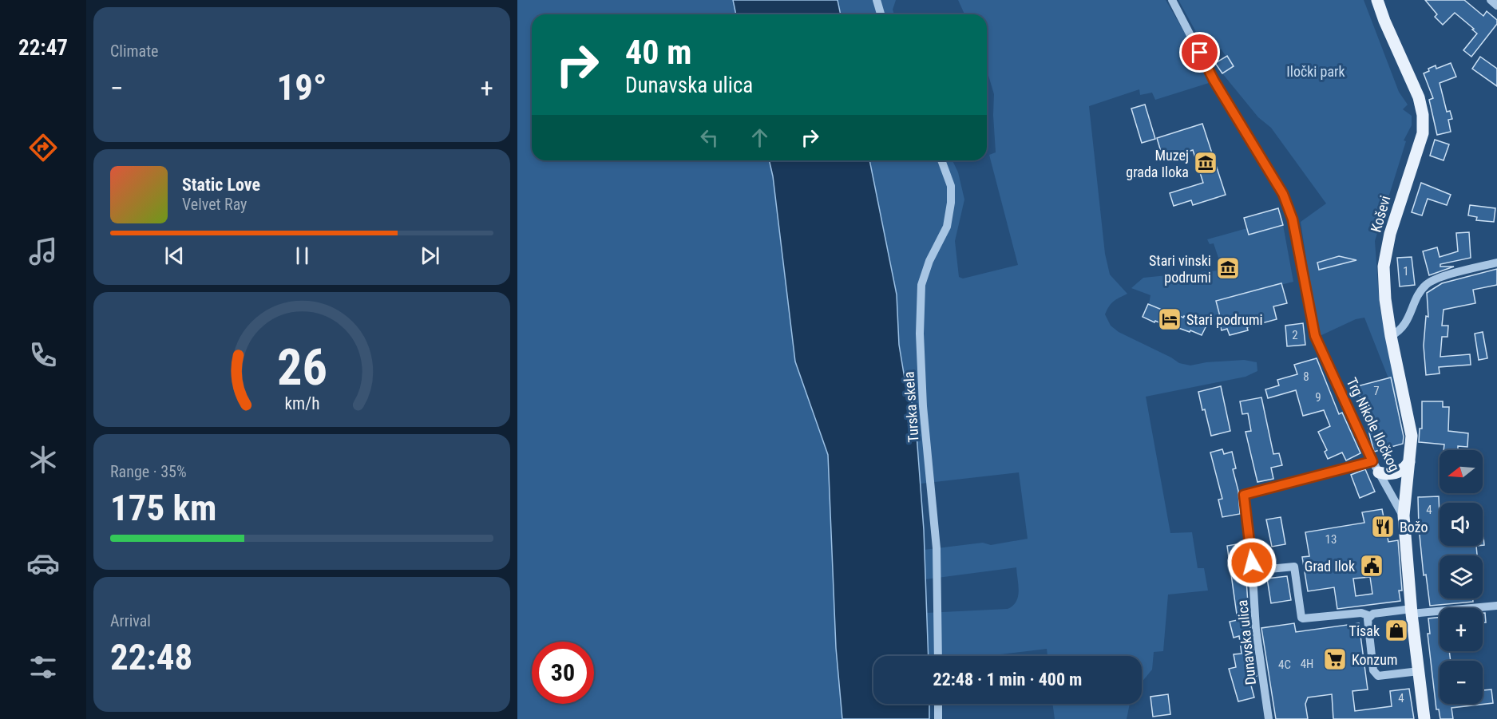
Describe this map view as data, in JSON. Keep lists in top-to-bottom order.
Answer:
{
  "streets": {
    "main road": ["Koševi", "Trg Nikole Iločkog"],
    "street": ["Turska skela", "Dunavska ulica"]
  },
  "crossings": [
    ["Koševi", "Trg Nikole Iločkog"],
    ["Trg Nikole Iločkog", "Dunavska ulica"]
  ],
  "parks": ["Iločki park"],
  "places": {
    "museum": ["Muzej grada Iloka", "Stari vinski podrumi"],
    "hotel": ["Stari podrumi"],
    "restaurant": ["Božo"],
    "public building": ["Grad Ilok"],
    "shop": ["Tisak"],
    "supermarket": ["Konzum"]
  },
  "house_numbers": [
    "1",
    "2",
    "8",
    "7",
    "9",
    "4",
    "13",
    "4H",
    "4C",
    "4"
  ],
  "north": "left",
  "page": {
    "tabs": "22:47",
    "tile": [
      "Climate",
      ["Range · 35%", "175 km"],
      ["Arrival", "22:48"]
    ],
    "turn": ["40 m", "Dunavska ulica"],
    "heat": ["−", "19°", "+"],
    "song": ["Static Love", "Velvet Ray"],
    "map_buttons": ["+", "−"],
    "limit": "30",
    "trip": "22:48 · 1 min · 400 m",
    "gauge": ["26", "km/h"]
  }
}
